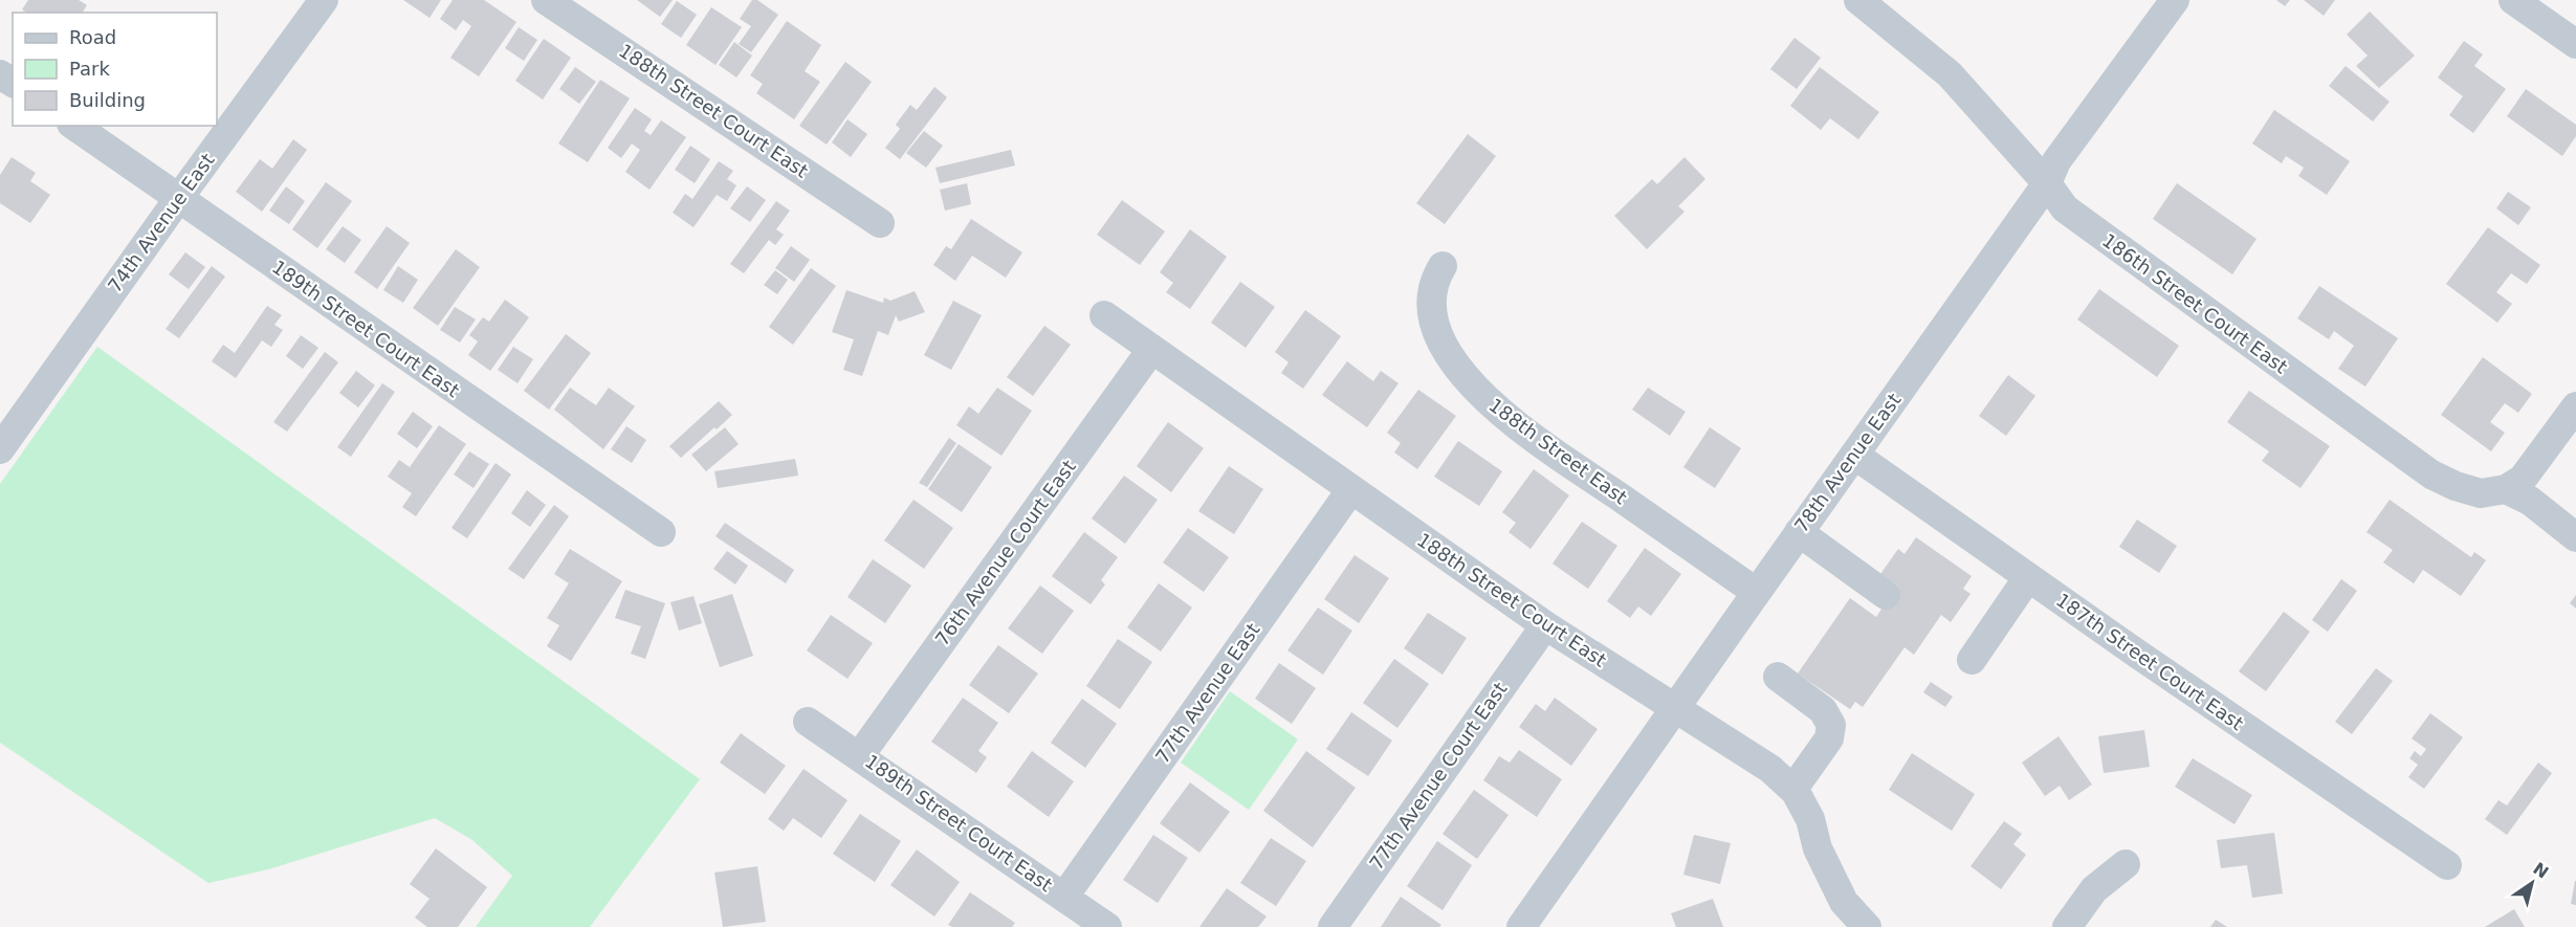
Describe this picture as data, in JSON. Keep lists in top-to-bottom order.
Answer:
{
  "streets": {
    "street": [
      "188th Street Court East",
      "74th Avenue East",
      "186th Street Court East",
      "189th Street Court East",
      "188th Street East",
      "78th Avenue East",
      "76th Avenue Court East",
      "187th Street Court East",
      "77th Avenue East",
      "77th Avenue Court East"
    ]
  },
  "crossings": [
    ["188th Street Court East", "78th Avenue East"],
    ["188th Street Court East", "76th Avenue Court East"],
    ["188th Street Court East", "77th Avenue East"],
    ["188th Street Court East", "77th Avenue Court East"],
    ["74th Avenue East", "189th Street Court East"],
    ["186th Street Court East", "78th Avenue East"],
    ["189th Street Court East", "76th Avenue Court East"],
    ["189th Street Court East", "77th Avenue East"],
    ["188th Street East", "78th Avenue East"],
    ["78th Avenue East", "187th Street Court East"]
  ],
  "legend": ["Road", "Park", "Building"],
  "north": "top right"
}
